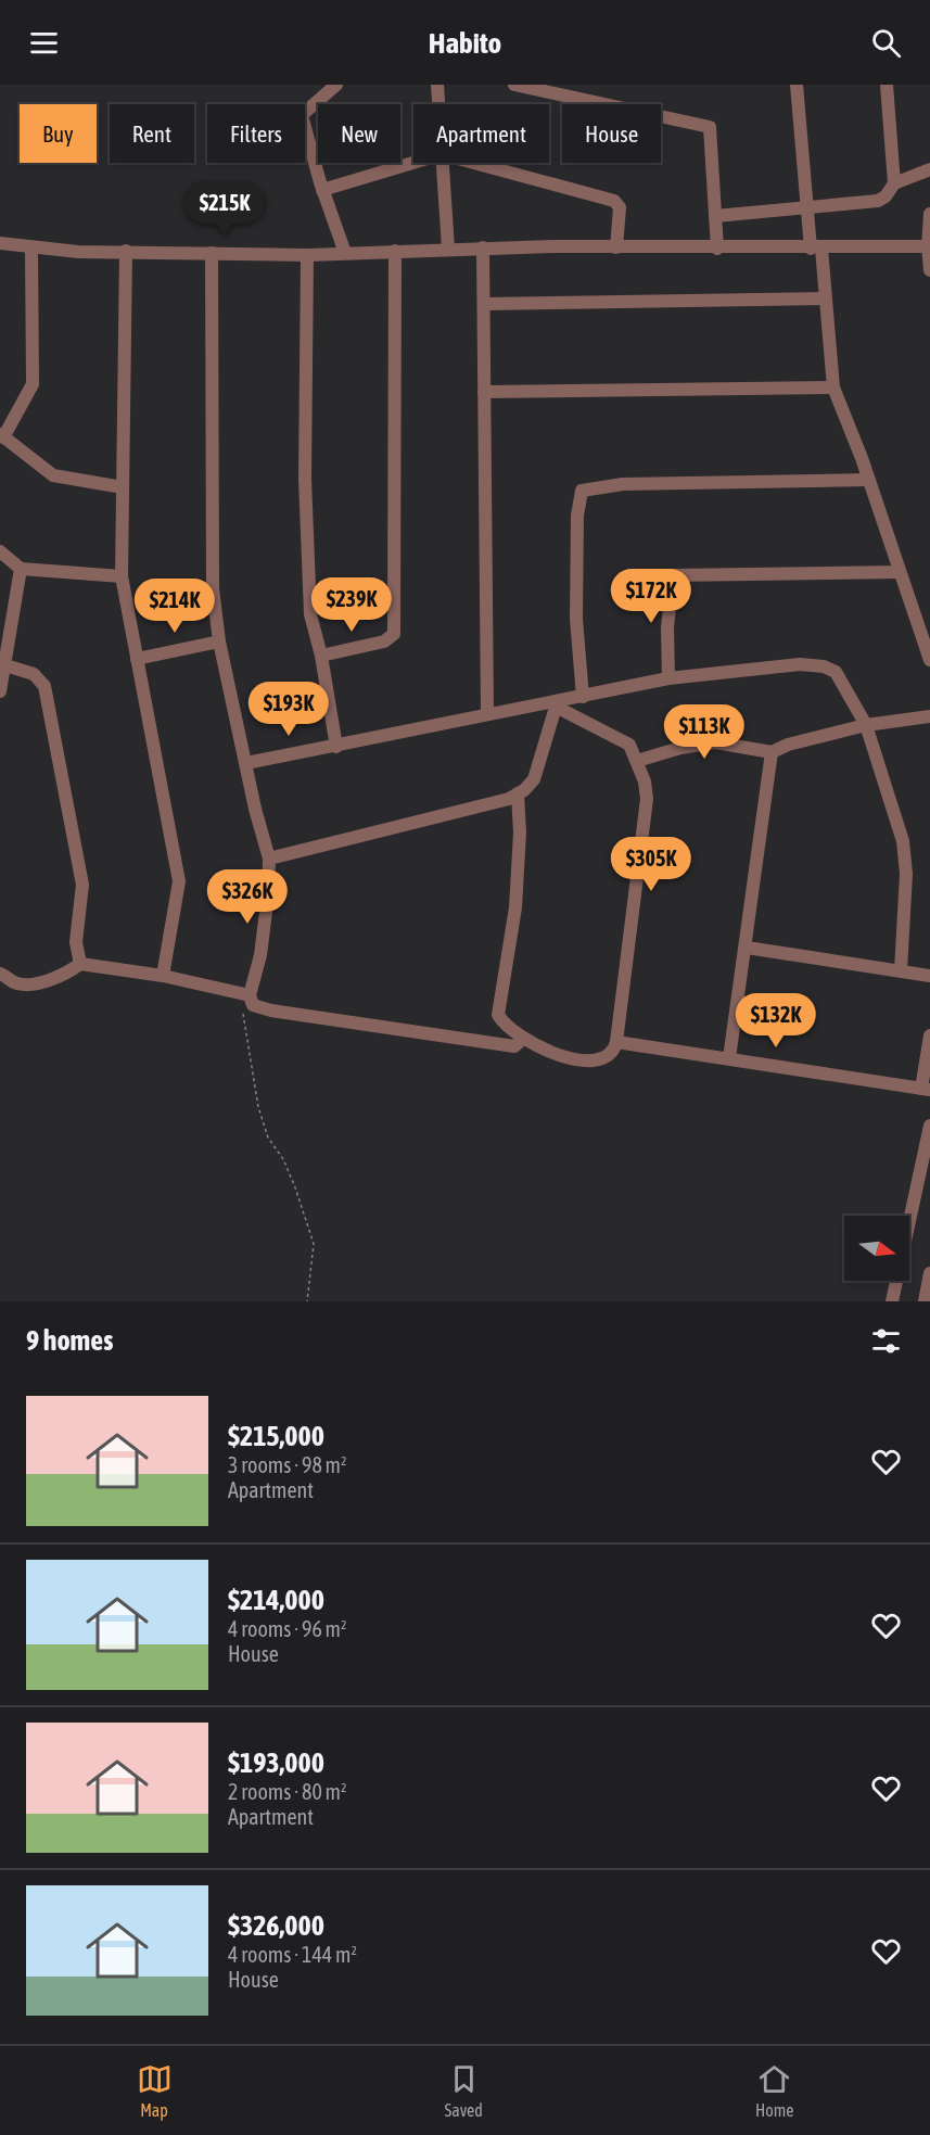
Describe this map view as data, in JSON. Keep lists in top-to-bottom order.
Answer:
{
  "north": "right",
  "page": {
    "header": "Habito",
    "chip": [
      "Buy",
      "Rent",
      "Filters",
      "New",
      "Apartment",
      "House"
    ],
    "price": [
      "$215K",
      "$172K",
      "$239K",
      "$214K",
      "$193K",
      "$113K",
      "$305K",
      "$326K",
      "$132K"
    ],
    "heading": "9 homes",
    "list": [
      {
        "name": "$215,000",
        "note": "3 rooms · 98 m² · Apartment"
      },
      {
        "name": "$214,000",
        "note": "4 rooms · 96 m² · House"
      },
      {
        "name": "$193,000",
        "note": "2 rooms · 80 m² · Apartment"
      },
      {
        "name": "$326,000",
        "note": "4 rooms · 144 m² · House"
      }
    ],
    "tabs": ["Map", "Saved", "Home"]
  }
}
